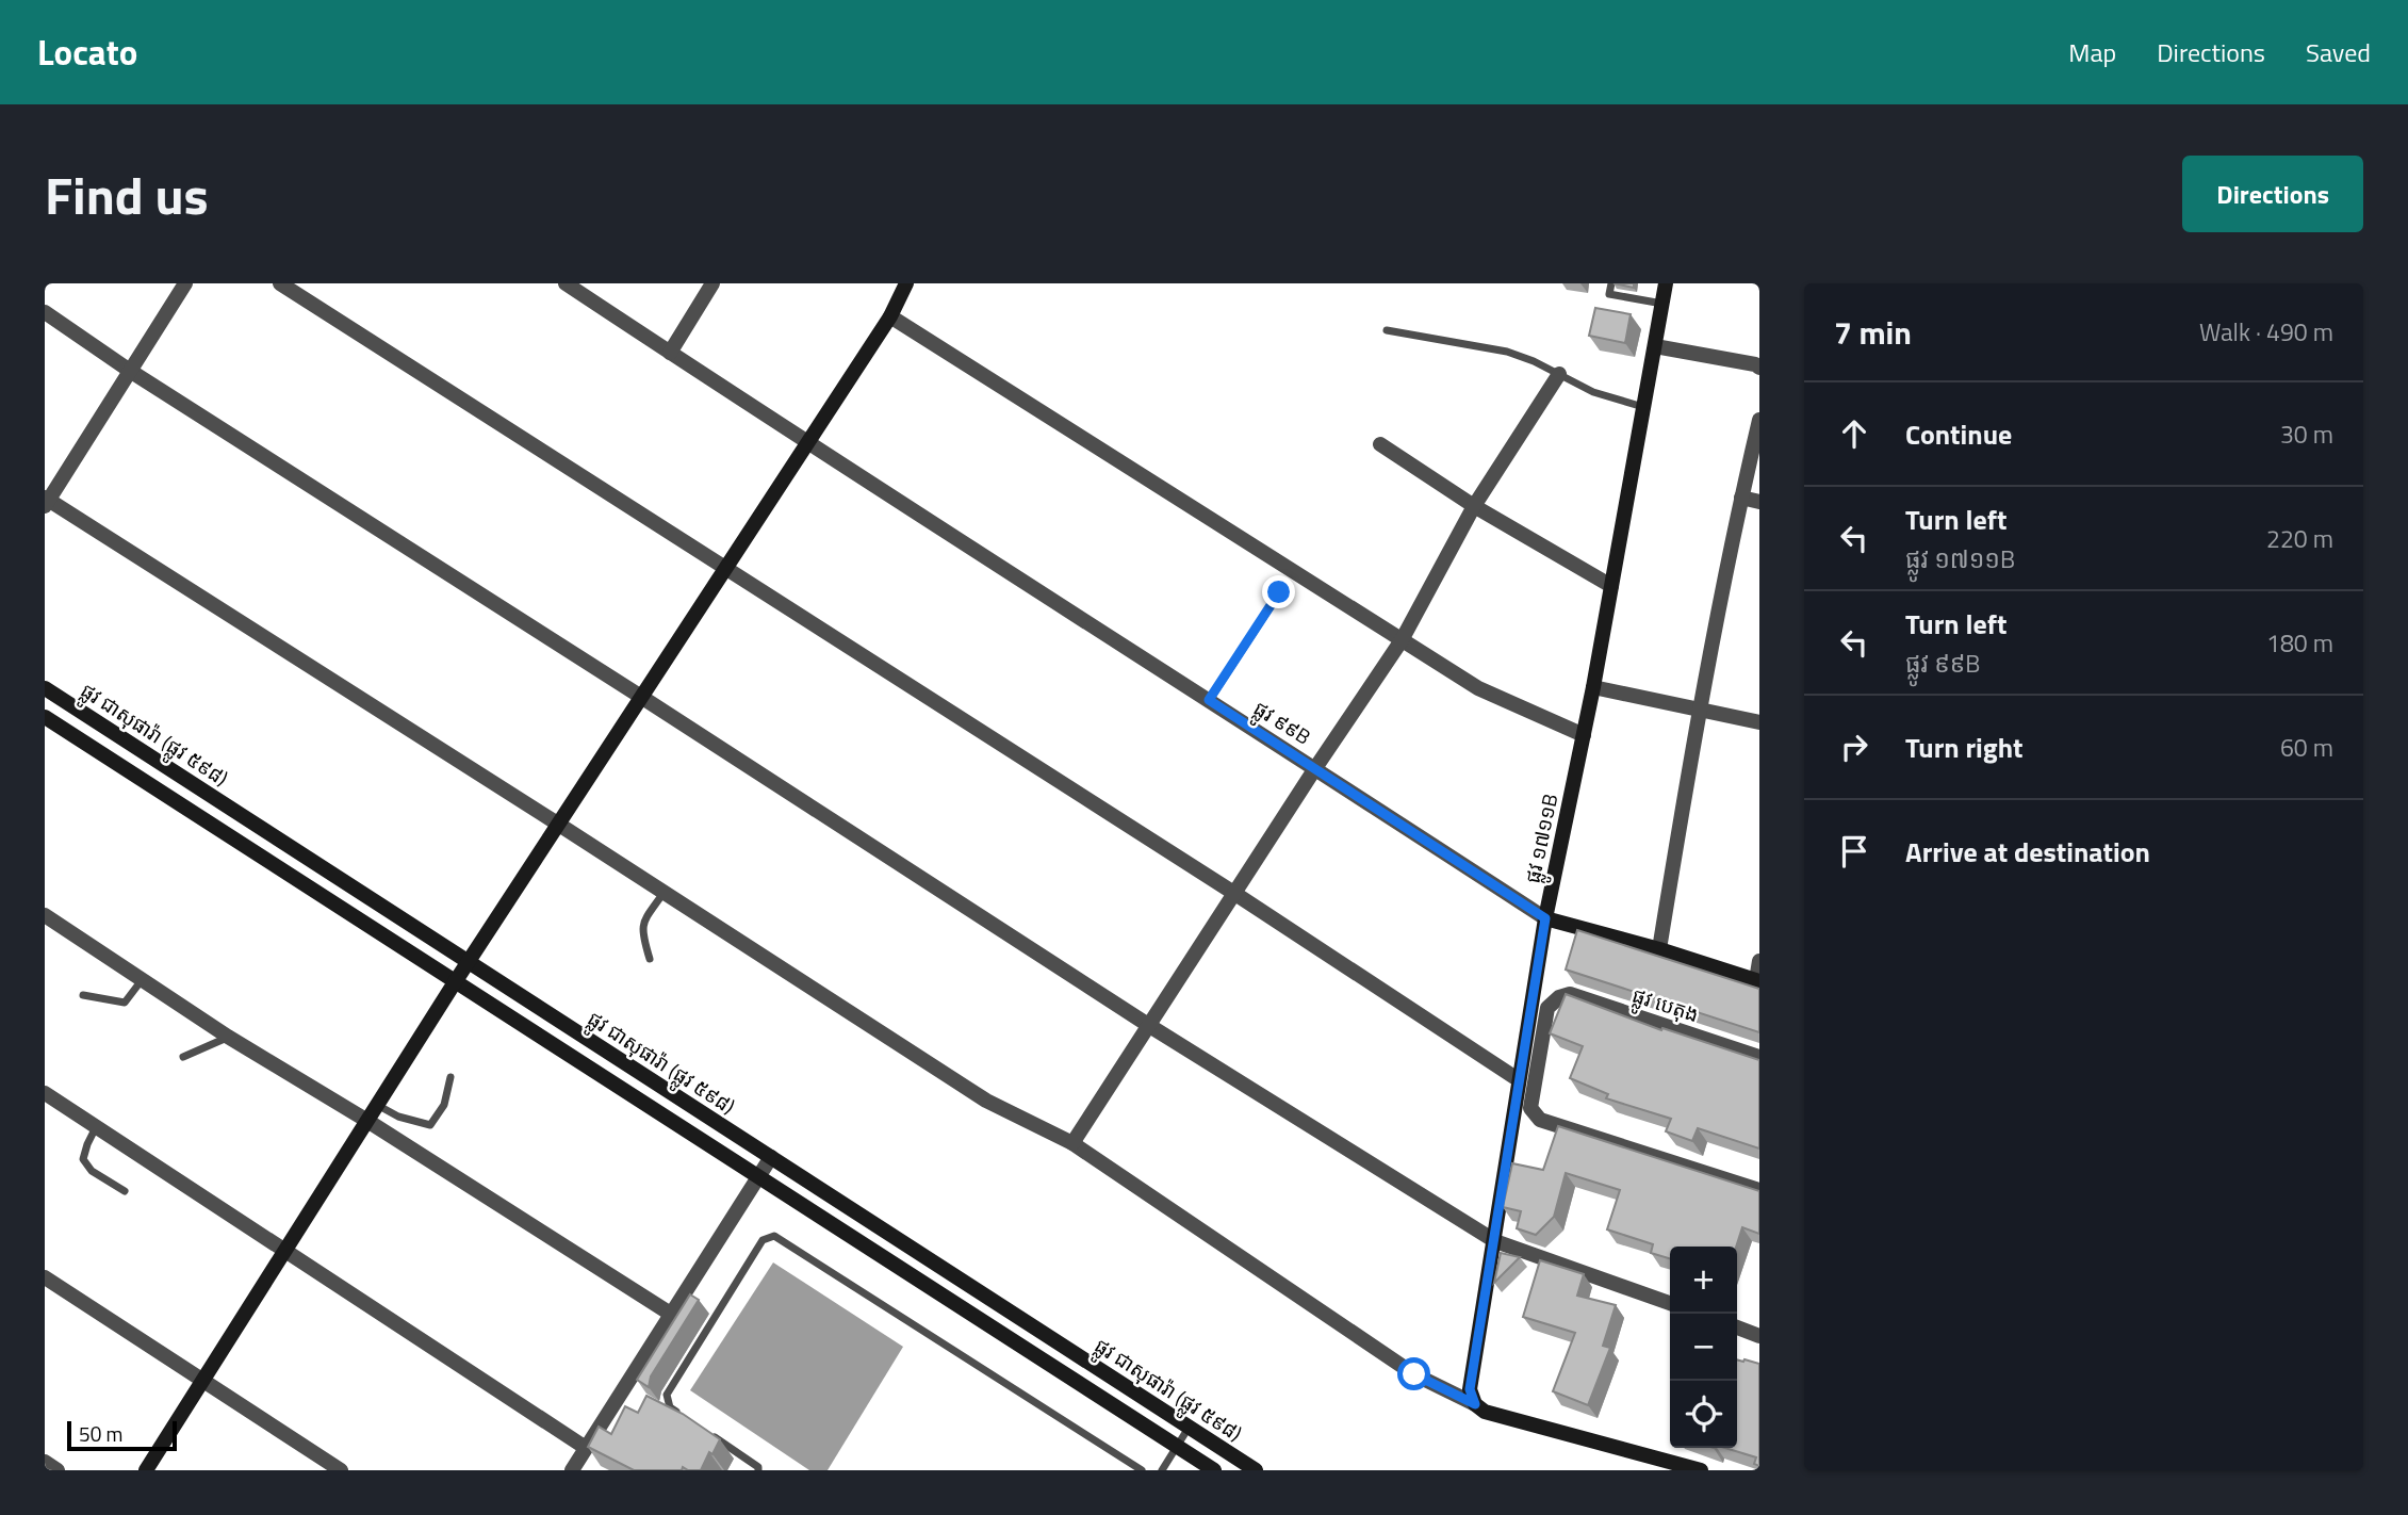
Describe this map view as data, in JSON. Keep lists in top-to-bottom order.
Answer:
{
  "streets": {
    "street": [
      "ផ្លូវ ៩៩B",
      "ផ្លូវ ជាសុផារ៉ា (ផ្លូវ ៥៩៨)",
      "ផ្លូវ ១៧១១B",
      "ផ្លូវ បេតុង"
    ]
  },
  "crossings": [
    ["ផ្លូវ ៩៩B", "ផ្លូវ ១៧១១B"]
  ],
  "scale_bar": "50 m",
  "page": {
    "header": "Locato",
    "nav": ["Map", "Directions", "Saved"],
    "title": "Find us",
    "buttons": "Directions",
    "heading": ["7 min", "Walk · 490 m"],
    "list": [
      ["Continue", "30 m"],
      ["Turn left", "ផ្លូវ ១៧១១B", "220 m"],
      ["Turn left", "ផ្លូវ ៩៩B", "180 m"],
      ["Turn right", "60 m"],
      "Arrive at destination"
    ],
    "map_buttons": ["+", "−"],
    "scale": "50 m"
  }
}
